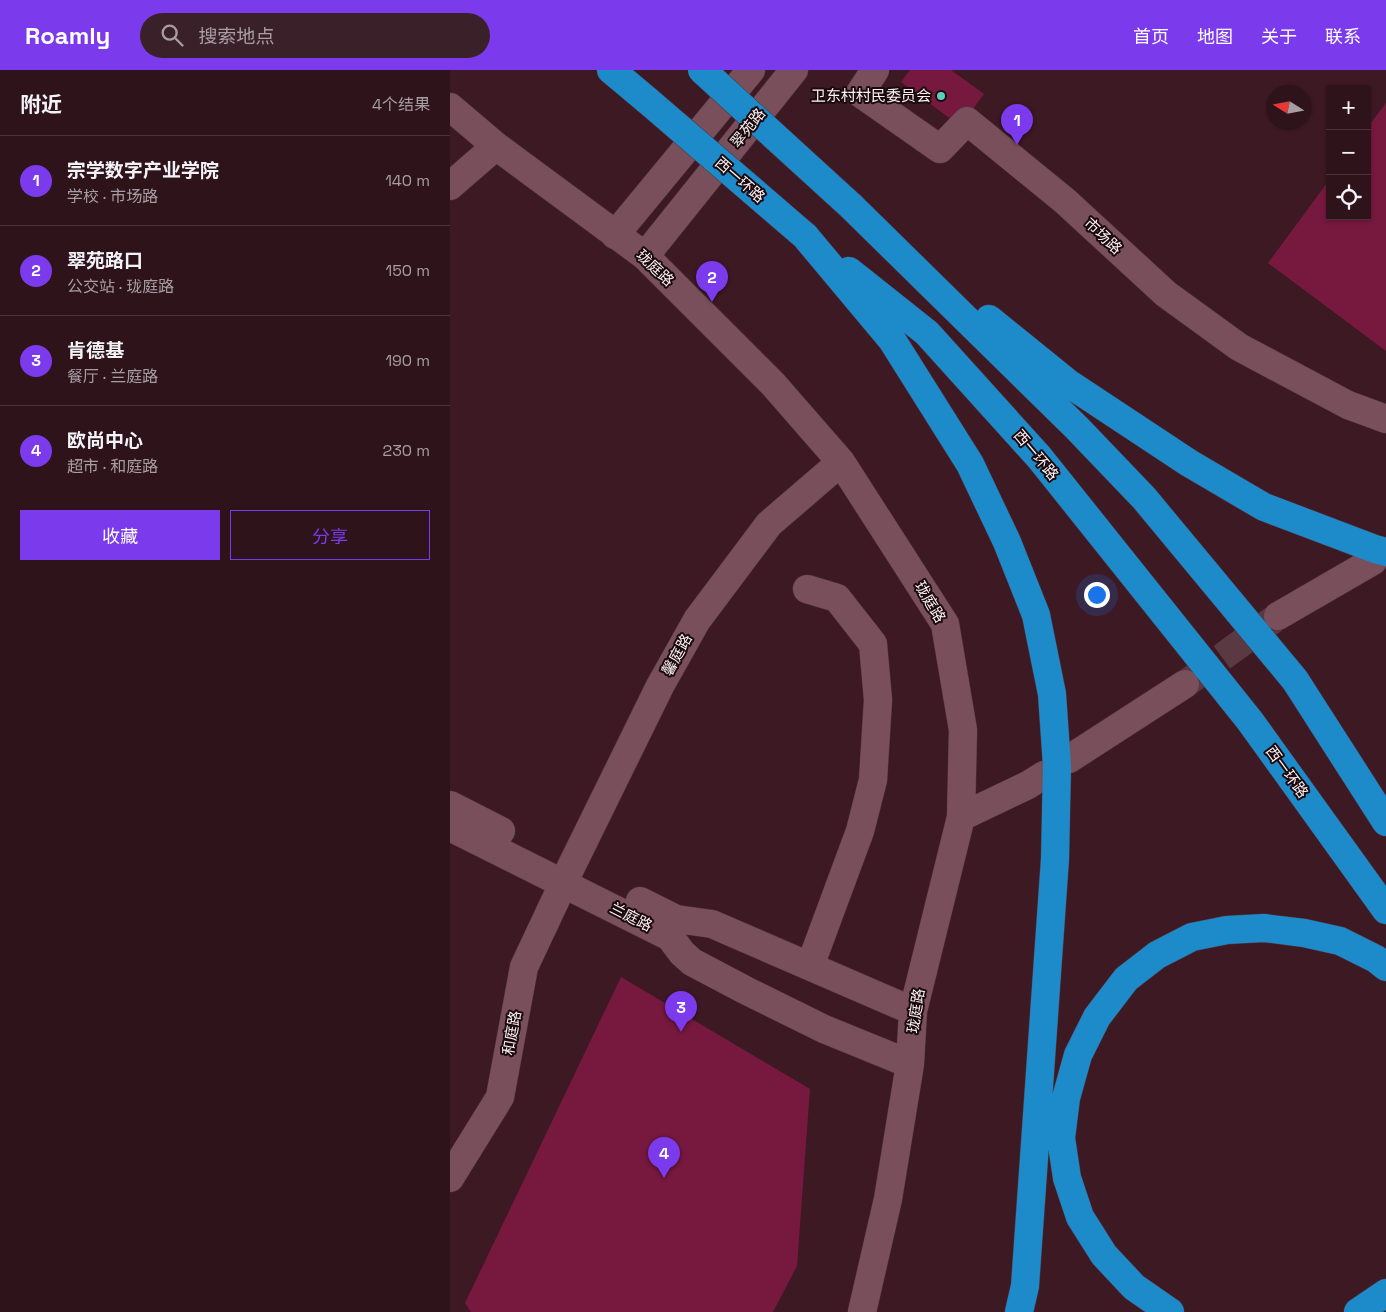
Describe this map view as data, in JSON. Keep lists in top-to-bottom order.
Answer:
{
  "streets": {
    "highway": ["西一环路"],
    "street": [
      "翠苑路",
      "市场路",
      "珑庭路",
      "馨庭路",
      "兰庭路",
      "和庭路"
    ]
  },
  "crossings": [
    ["翠苑路", "珑庭路"],
    ["珑庭路", "馨庭路"],
    ["珑庭路", "兰庭路"],
    ["馨庭路", "兰庭路"],
    ["馨庭路", "和庭路"],
    ["兰庭路", "和庭路"]
  ],
  "places": ["卫东村村民委员会"],
  "north": "left",
  "page": {
    "header": "Roamly",
    "search": "搜索地点",
    "nav": [
      "首页",
      "地图",
      "关于",
      "联系"
    ],
    "heading": ["附近", "4个结果"],
    "map_buttons": ["+", "−"],
    "pins": [
      "1",
      "2",
      "3",
      "4"
    ],
    "list": [
      {
        "mark": "1",
        "name": "宗学数字产业学院",
        "note": "学校 · 市场路",
        "value": "140 m"
      },
      {
        "mark": "2",
        "name": "翠苑路口",
        "note": "公交站 · 珑庭路",
        "value": "150 m"
      },
      {
        "mark": "3",
        "name": "肯德基",
        "note": "餐厅 · 兰庭路",
        "value": "190 m"
      },
      {
        "mark": "4",
        "name": "欧尚中心",
        "note": "超市 · 和庭路",
        "value": "230 m"
      }
    ],
    "buttons": ["收藏", "分享"]
  }
}
